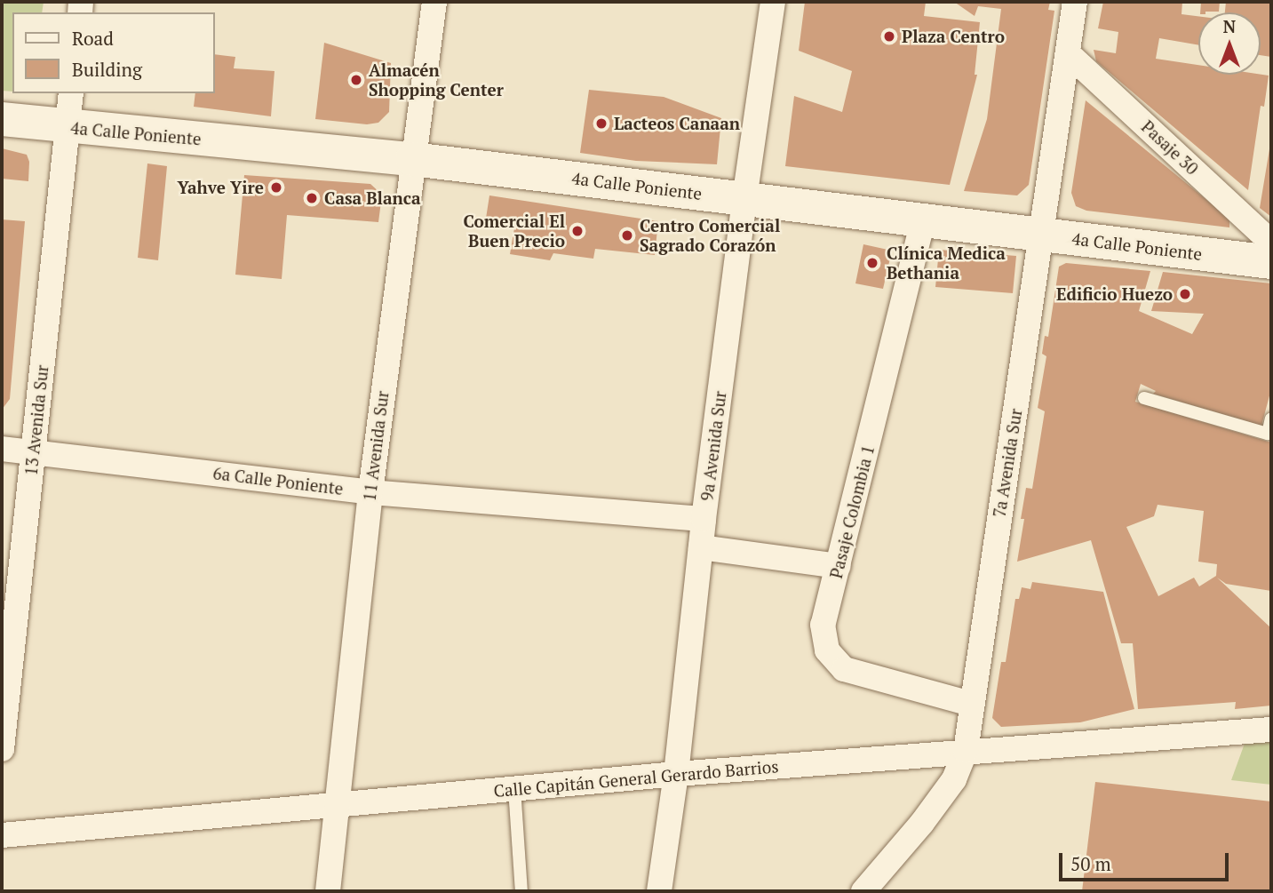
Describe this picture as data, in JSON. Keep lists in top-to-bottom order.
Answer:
{
  "streets": {
    "street": [
      "4a Calle Poniente",
      "Pasaje 30",
      "13 Avenida Sur",
      "11 Avenida Sur",
      "9a Avenida Sur",
      "7a Avenida Sur",
      "6a Calle Poniente",
      "Pasaje Colombia 1",
      "Calle Capitán General Gerardo Barrios"
    ]
  },
  "crossings": [
    ["4a Calle Poniente", "13 Avenida Sur"],
    ["4a Calle Poniente", "11 Avenida Sur"],
    ["4a Calle Poniente", "9a Avenida Sur"],
    ["4a Calle Poniente", "7a Avenida Sur"],
    ["4a Calle Poniente", "Pasaje Colombia 1"],
    ["Pasaje 30", "7a Avenida Sur"],
    ["13 Avenida Sur", "6a Calle Poniente"],
    ["11 Avenida Sur", "6a Calle Poniente"],
    ["11 Avenida Sur", "Calle Capitán General Gerardo Barrios"],
    ["9a Avenida Sur", "6a Calle Poniente"],
    ["9a Avenida Sur", "Calle Capitán General Gerardo Barrios"],
    ["7a Avenida Sur", "Pasaje Colombia 1"],
    ["7a Avenida Sur", "Calle Capitán General Gerardo Barrios"]
  ],
  "places": [
    "Plaza Centro",
    "Almacén Shopping Center",
    "Lacteos Canaan",
    "Yahve Yire",
    "Casa Blanca",
    "Comercial El Buen Precio",
    "Centro Comercial Sagrado Corazón",
    "Clínica Medica Bethania",
    "Edificio Huezo"
  ],
  "legend": ["Road", "Building"],
  "scale_bar": "50 m",
  "north": "top"
}
